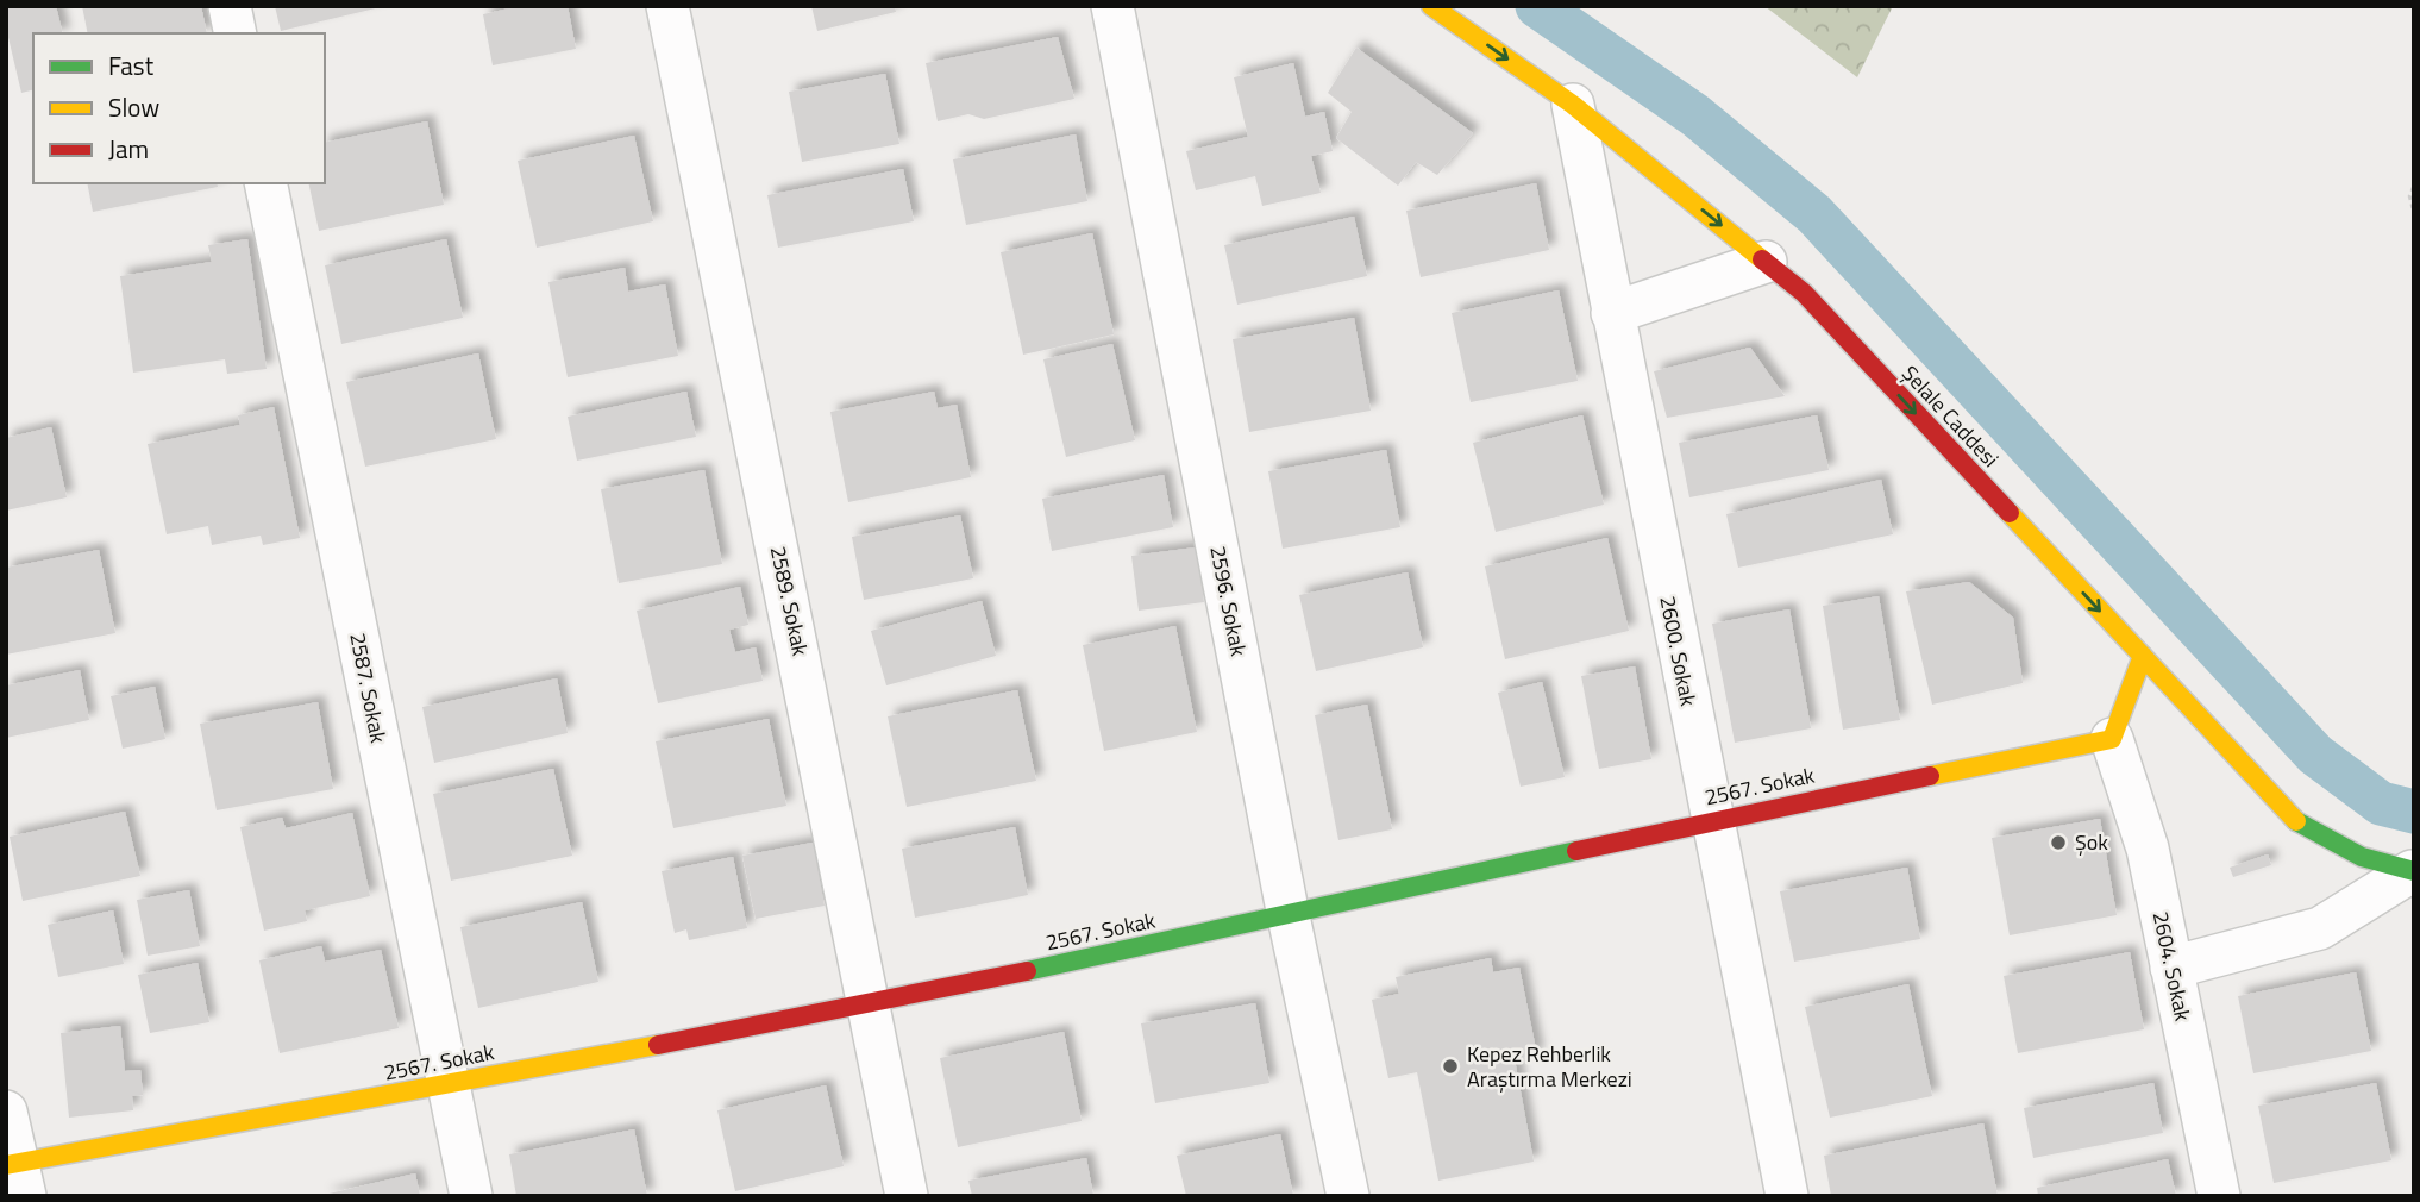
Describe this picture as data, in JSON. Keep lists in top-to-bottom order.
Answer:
{
  "streets": {
    "street": [
      "Şelale Caddesi",
      "2589. Sokak",
      "2596. Sokak",
      "2600. Sokak",
      "2587. Sokak",
      "2567. Sokak",
      "2604. Sokak"
    ]
  },
  "crossings": [
    ["Şelale Caddesi", "2600. Sokak"],
    ["2589. Sokak", "2567. Sokak"],
    ["2596. Sokak", "2567. Sokak"],
    ["2600. Sokak", "2567. Sokak"],
    ["2587. Sokak", "2567. Sokak"],
    ["2567. Sokak", "2604. Sokak"]
  ],
  "one_way": ["Şelale Caddesi"],
  "places": ["Şok", "Kepez Rehberlik Araştırma Merkezi"],
  "legend": ["Fast", "Slow", "Jam"]
}
